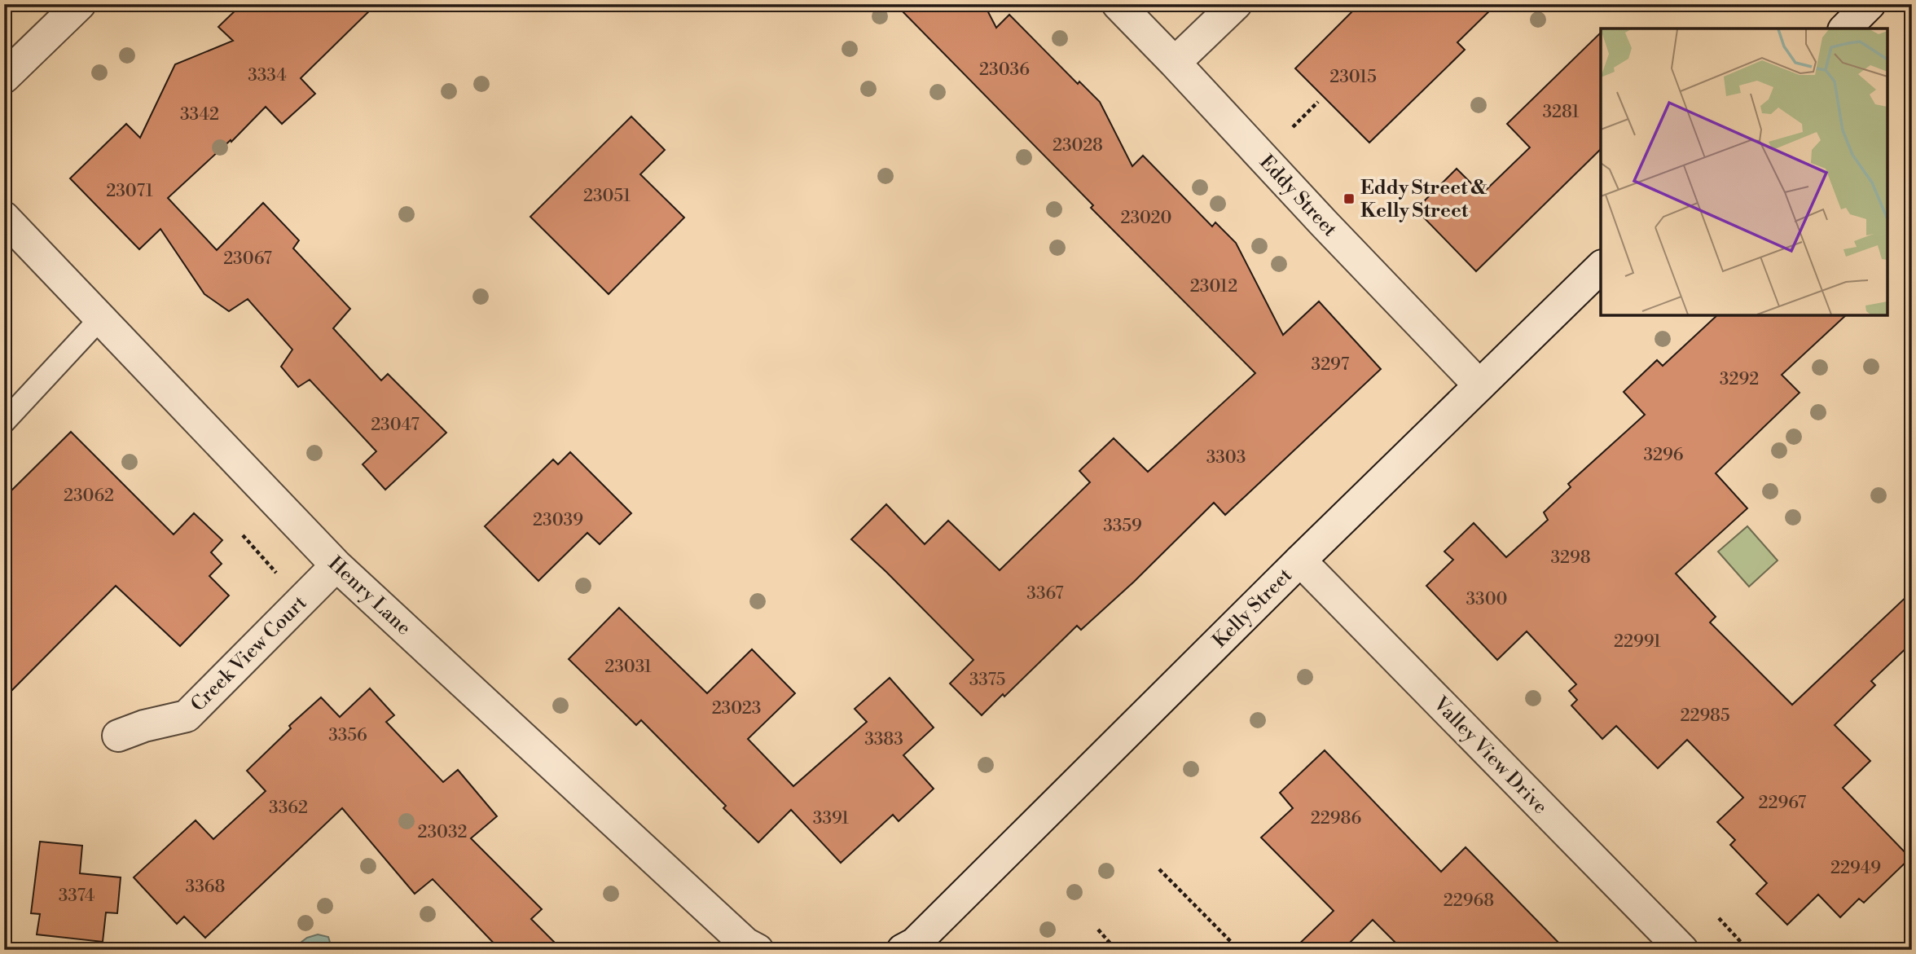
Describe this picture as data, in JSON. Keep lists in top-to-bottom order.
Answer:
{
  "streets": {
    "street": [
      "Eddy Street",
      "Henry Lane",
      "Kelly Street",
      "Creek View Court",
      "Valley View Drive"
    ]
  },
  "crossings": [
    ["Eddy Street", "Kelly Street"],
    ["Henry Lane", "Creek View Court"],
    ["Kelly Street", "Valley View Drive"]
  ],
  "places": {
    "transit": ["Eddy Street & Kelly Street"]
  },
  "house_numbers": [
    "23036",
    "3334",
    "23015",
    "3281",
    "3342",
    "23028",
    "23071",
    "23051",
    "23020",
    "23067",
    "23012",
    "3297",
    "3292",
    "23047",
    "3296",
    "3303",
    "23062",
    "23039",
    "3359",
    "3298",
    "3367",
    "3300",
    "22991",
    "23031",
    "3375",
    "23023",
    "22985",
    "3356",
    "3383",
    "22967",
    "3362",
    "3391",
    "22986",
    "23032",
    "22949",
    "3368",
    "3374",
    "22968"
  ]
}
